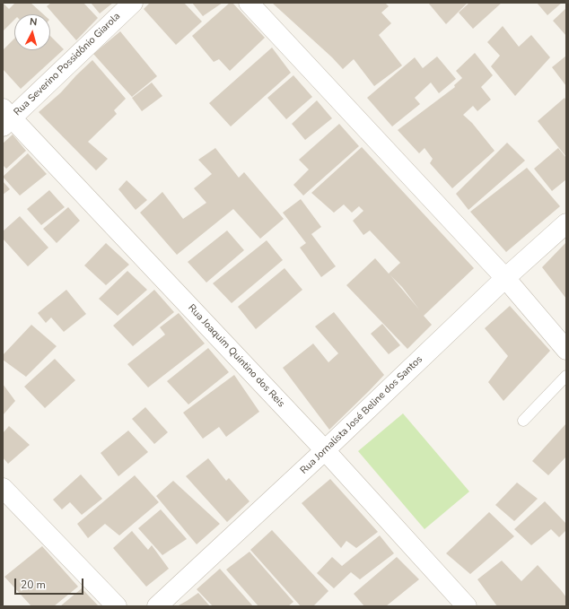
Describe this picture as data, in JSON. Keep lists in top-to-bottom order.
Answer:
{
  "streets": {
    "street": ["Rua Severino Possidônio Giarola", "Rua Joaquim Quintino dos Reis", "Rua Jornalista José Beline dos Santos"]
  },
  "crossings": [
    ["Rua Severino Possidônio Giarola", "Rua Joaquim Quintino dos Reis"],
    ["Rua Joaquim Quintino dos Reis", "Rua Jornalista José Beline dos Santos"]
  ],
  "scale_bar": "20 m",
  "north": "top"
}
